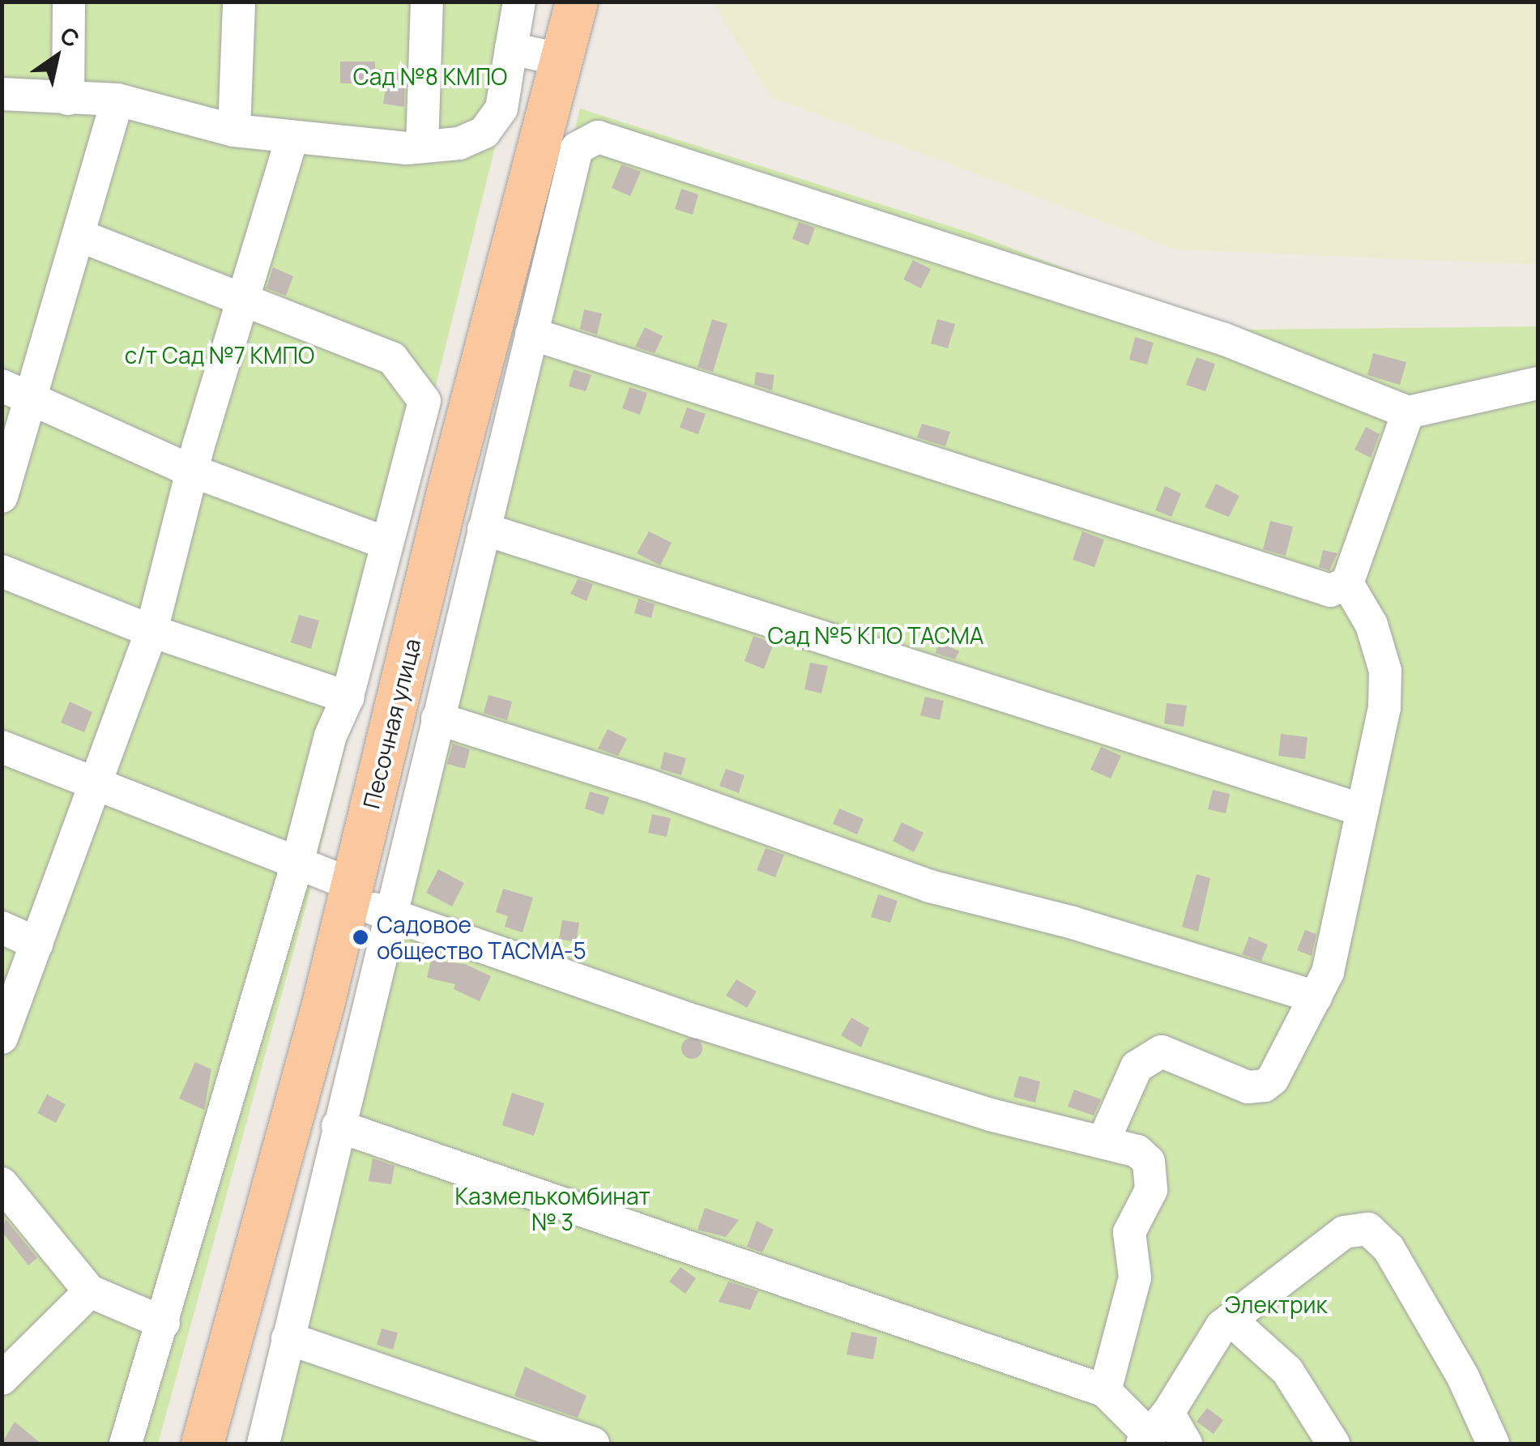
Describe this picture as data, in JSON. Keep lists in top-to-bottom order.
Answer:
{
  "streets": {
    "main road": ["Песочная улица"]
  },
  "parks": [
    "Сад №8 КМПО",
    "с/т Сад №7 КМПО",
    "Сад №5 КПО ТАСМА",
    "Казмелькомбинат № 3",
    "Электрик"
  ],
  "places": ["Садовое общество ТАСМА-5"],
  "north": "top right"
}
